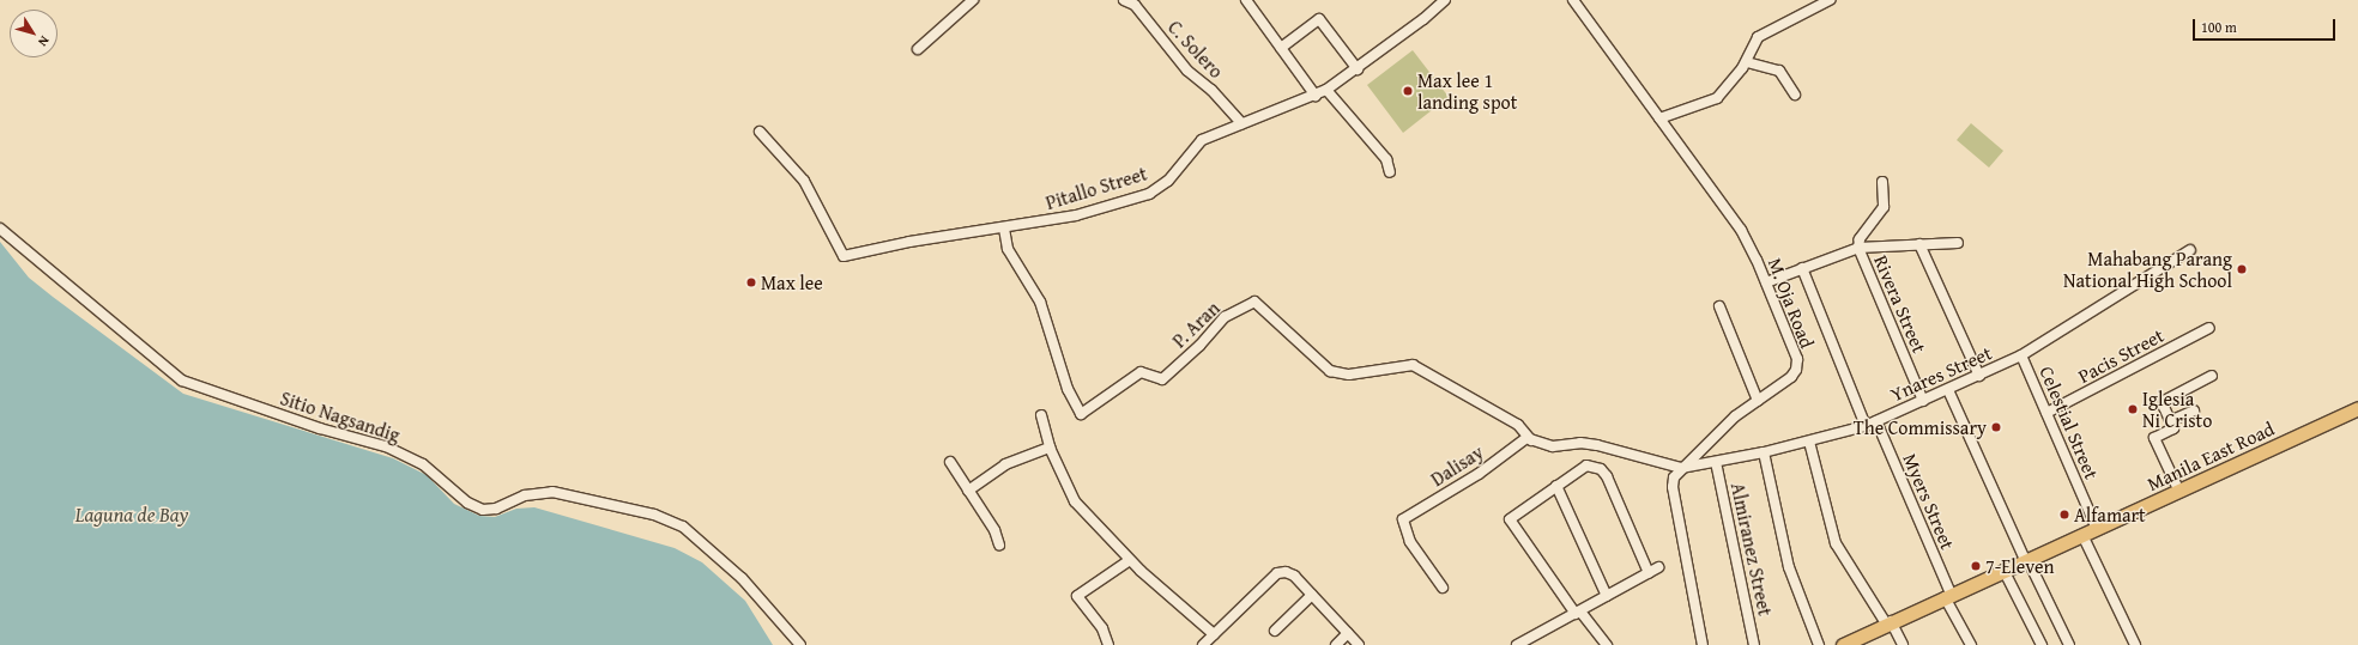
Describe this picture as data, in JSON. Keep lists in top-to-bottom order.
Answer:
{
  "streets": {
    "main road": ["Manila East Road"],
    "street": [
      "C. Solero",
      "Pitallo Street",
      "M. Oja Road",
      "Rivera Street",
      "P. Aran",
      "Pacis Street",
      "Ynares Street",
      "Sitio Nagsandig",
      "Celestial Street",
      "Dalisay",
      "Myers Street",
      "Almiranez Street"
    ]
  },
  "crossings": [
    ["C. Solero", "Pitallo Street"],
    ["Pitallo Street", "P. Aran"],
    ["M. Oja Road", "Ynares Street"],
    ["Rivera Street", "Ynares Street"],
    ["P. Aran", "Dalisay"],
    ["Pacis Street", "Celestial Street"],
    ["Ynares Street", "Celestial Street"],
    ["Ynares Street", "Myers Street"],
    ["Ynares Street", "Almiranez Street"],
    ["Celestial Street", "Manila East Road"],
    ["Manila East Road", "Myers Street"]
  ],
  "water": ["Laguna de Bay"],
  "places": [
    "Max lee 1 landing spot",
    "Mahabang Parang National High School",
    "Max lee",
    "Iglesia Ni Cristo",
    "The Commissary",
    "Alfamart",
    "7-Eleven"
  ],
  "scale_bar": "100 m",
  "north": "bottom right"
}
